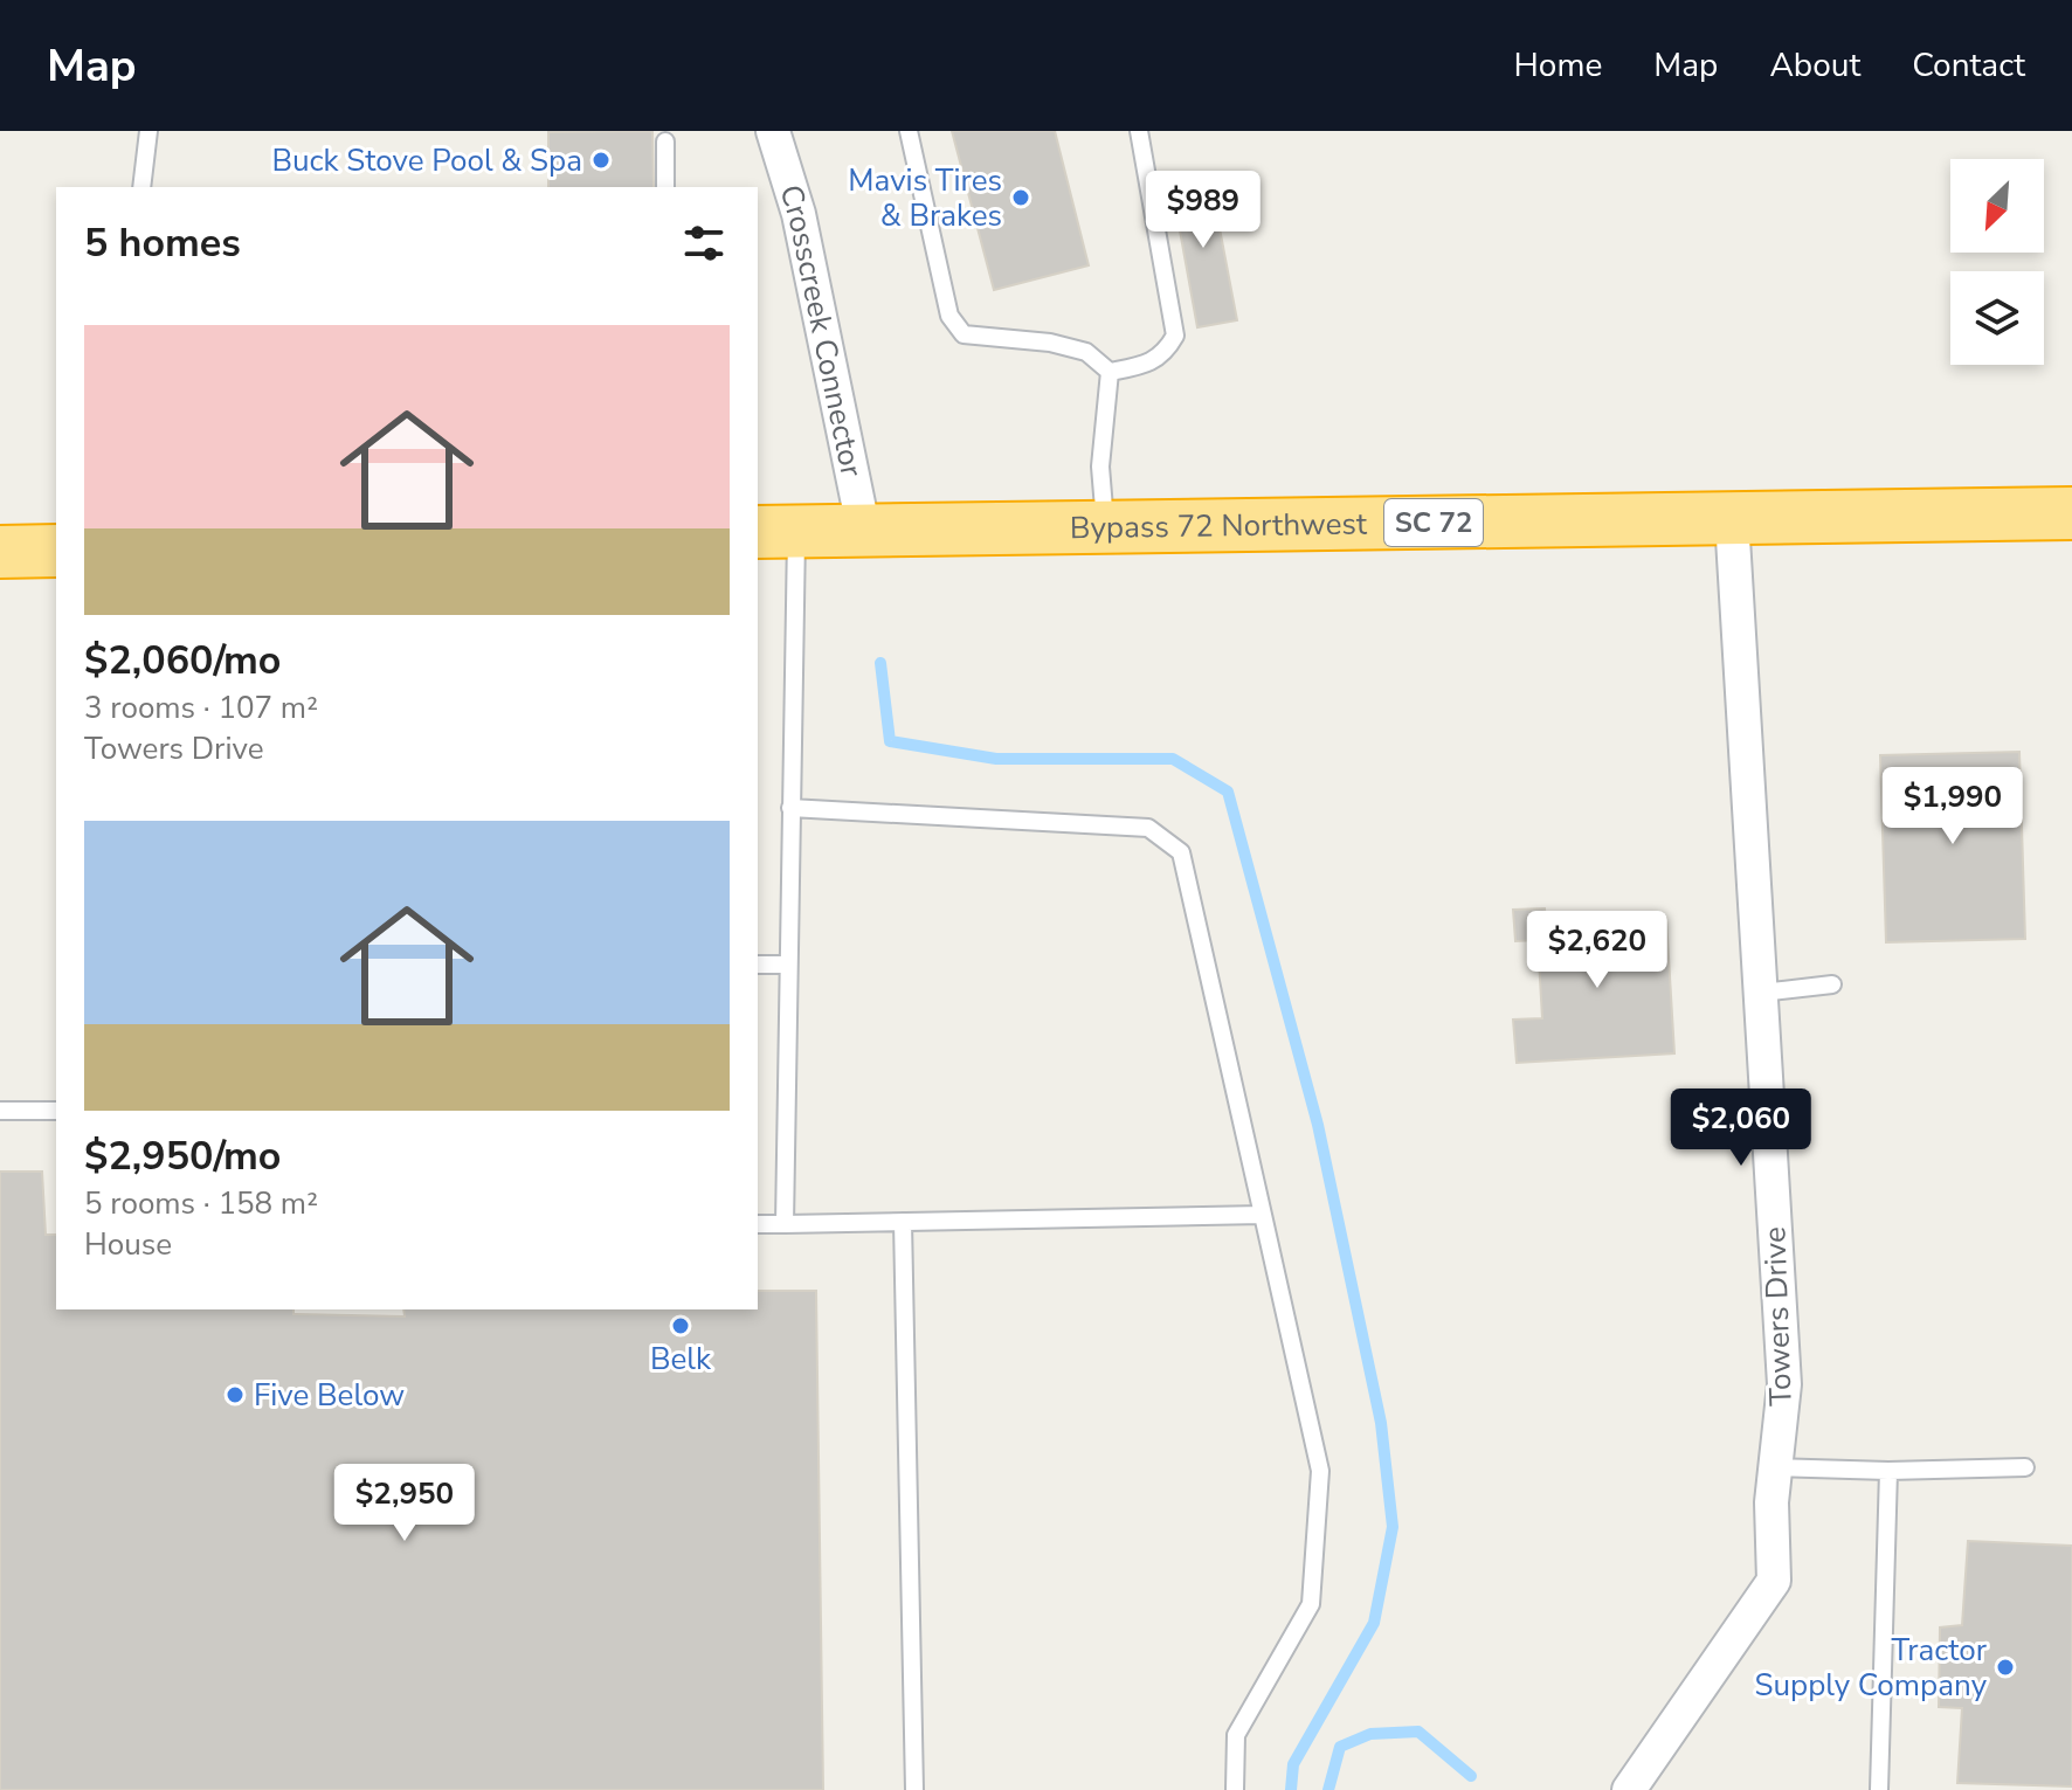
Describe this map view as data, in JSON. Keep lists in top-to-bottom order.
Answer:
{
  "streets": {
    "highway": ["SC 72", "Bypass 72 Northwest"],
    "street": ["Crosscreek Connector", "Towers Drive"]
  },
  "crossings": [
    ["Crosscreek Connector", "Bypass 72 Northwest"],
    ["Bypass 72 Northwest", "Towers Drive"]
  ],
  "places": [
    "Buck Stove Pool & Spa",
    "Mavis Tires & Brakes",
    "Belk",
    "Five Below",
    "Tractor Supply Company"
  ],
  "north": "bottom left",
  "page": {
    "header": "Map",
    "nav": [
      "Home",
      "Map",
      "About",
      "Contact"
    ],
    "price": [
      "$989",
      "$1,990",
      "$2,620",
      "$2,060",
      "$2,950"
    ],
    "heading": "5 homes",
    "list": [
      {
        "name": "$2,060/mo",
        "note": "3 rooms · 107 m² · Towers Drive"
      },
      {
        "name": "$2,950/mo",
        "note": "5 rooms · 158 m² · House"
      }
    ]
  }
}
